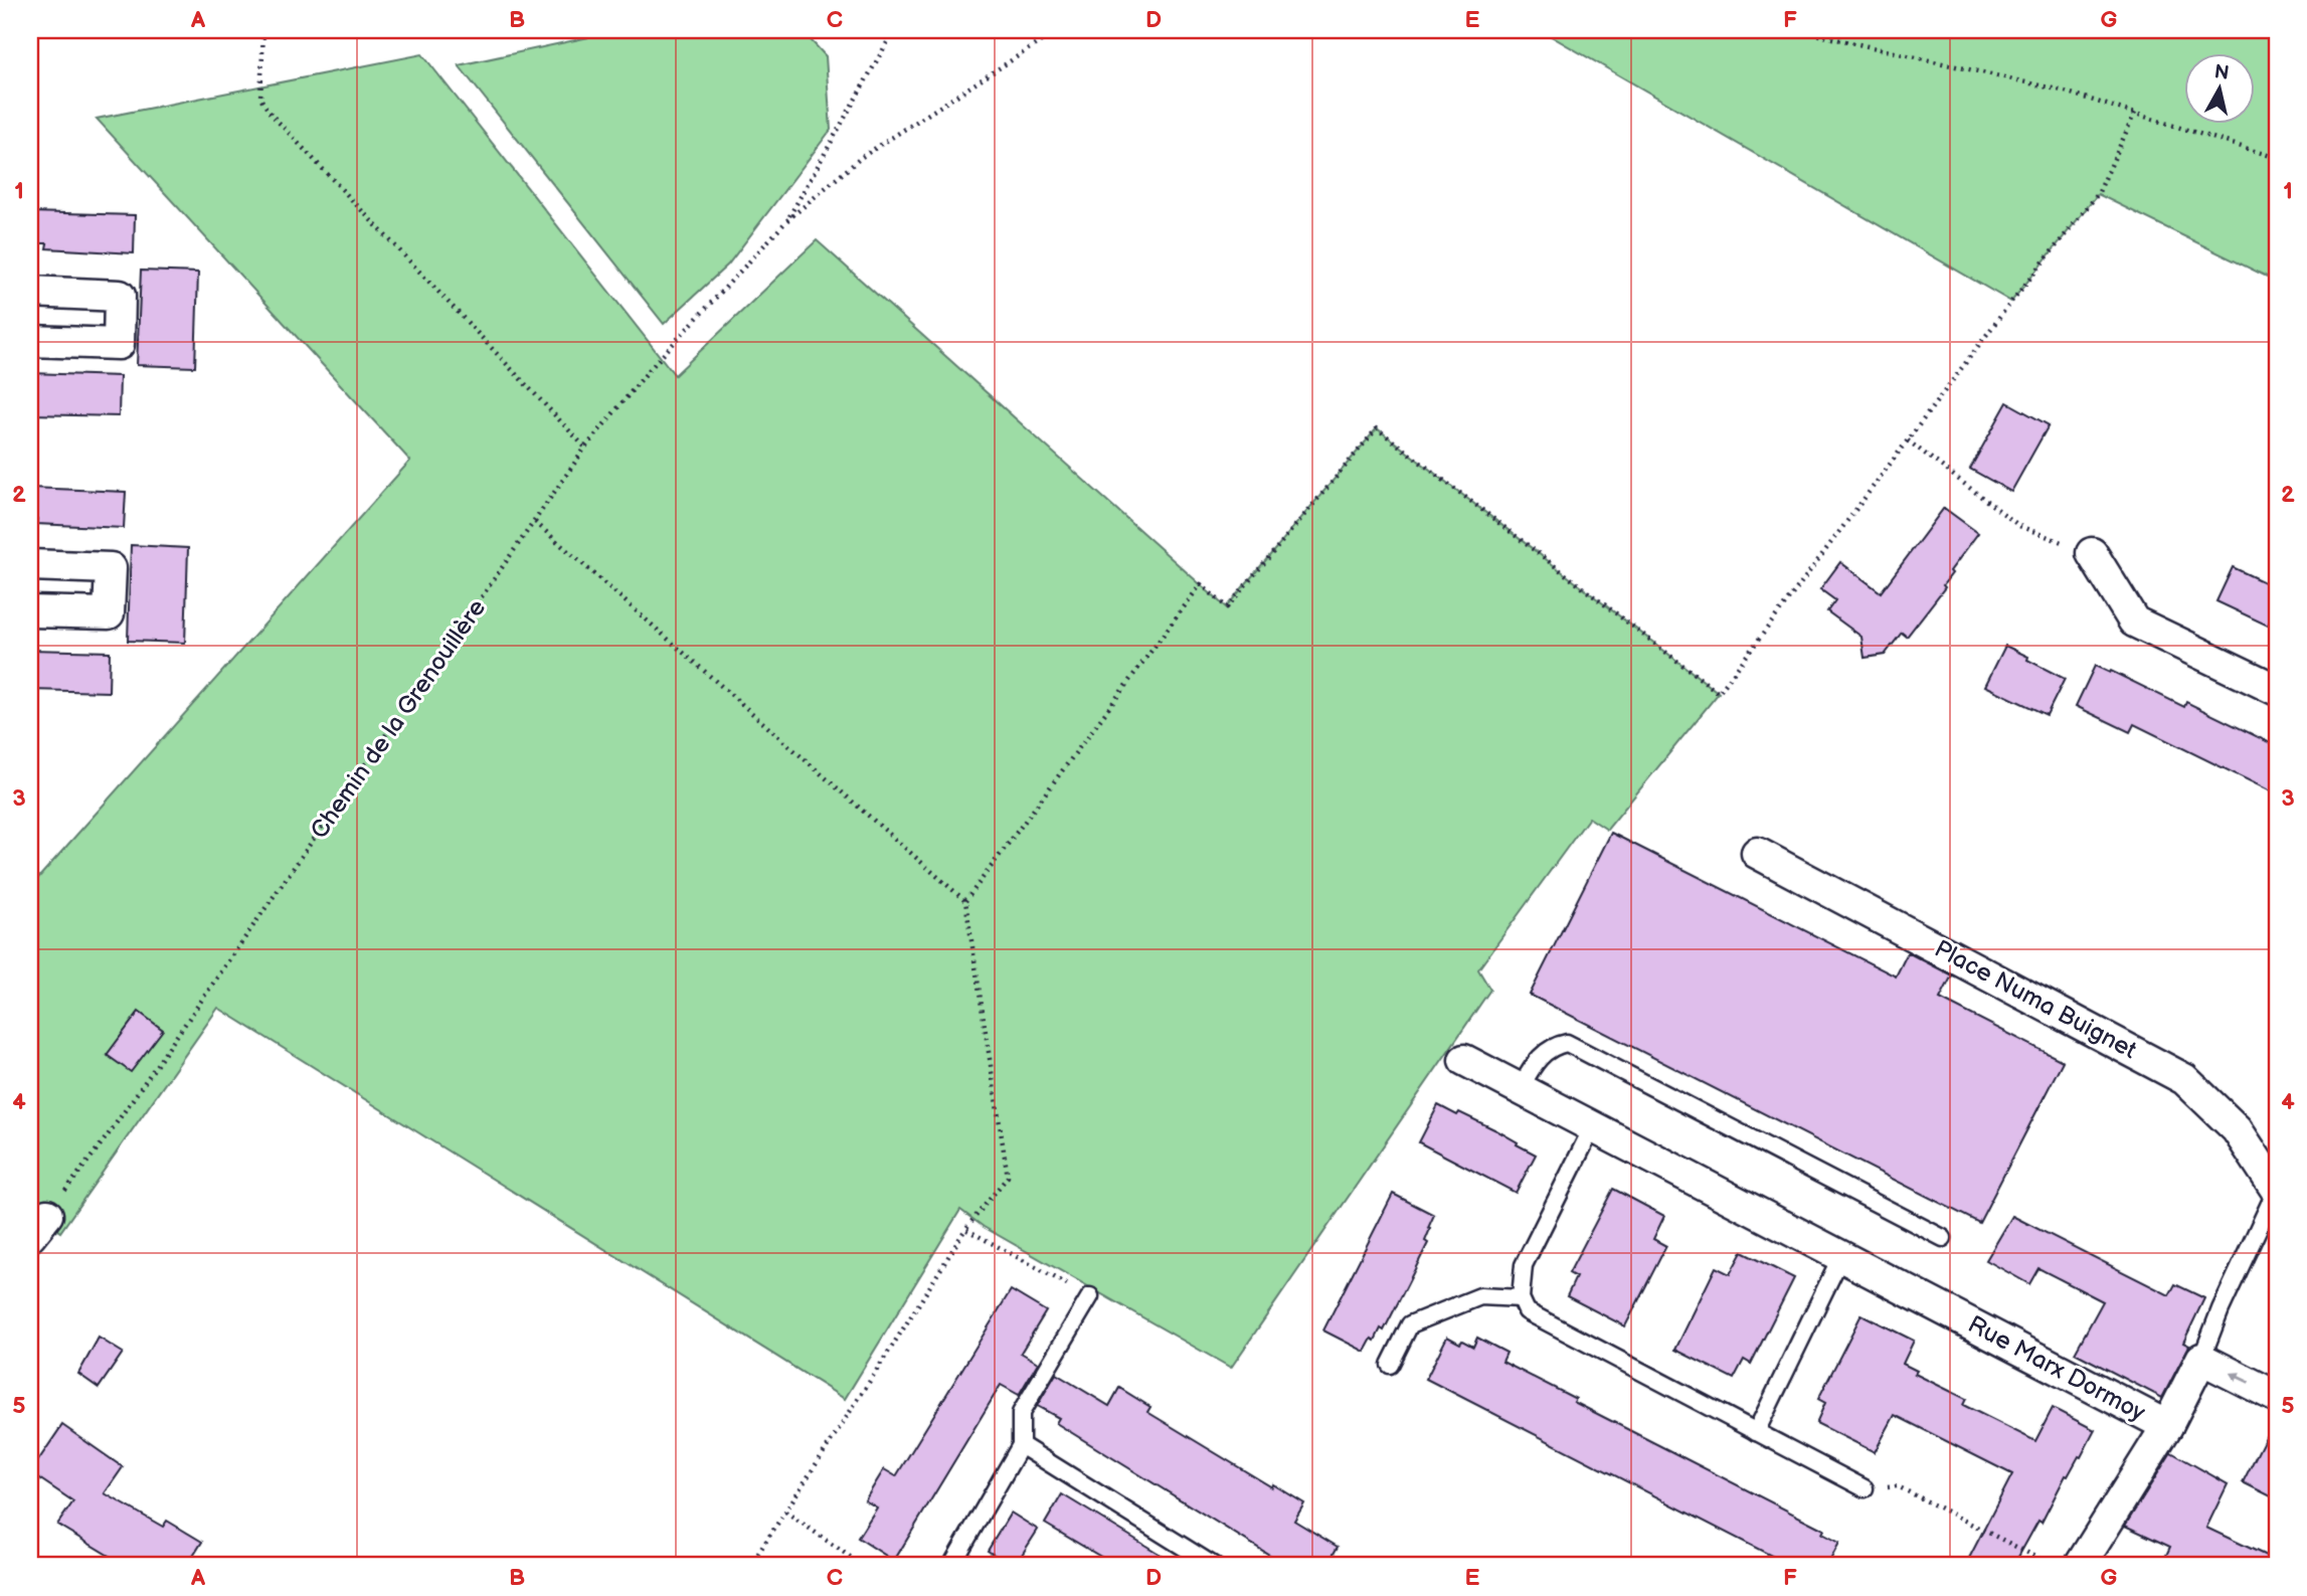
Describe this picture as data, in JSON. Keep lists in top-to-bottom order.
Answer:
{
  "streets": {
    "street": ["Place Numa Buignet", "Rue Marx Dormoy"],
    "path": ["Chemin de la Grenouillère"]
  },
  "north": "top",
  "grid": {
    "columns": [
      "A",
      "B",
      "C",
      "D",
      "E",
      "F",
      "G"
    ],
    "rows": [
      "1",
      "2",
      "3",
      "4",
      "5"
    ]
  }
}
